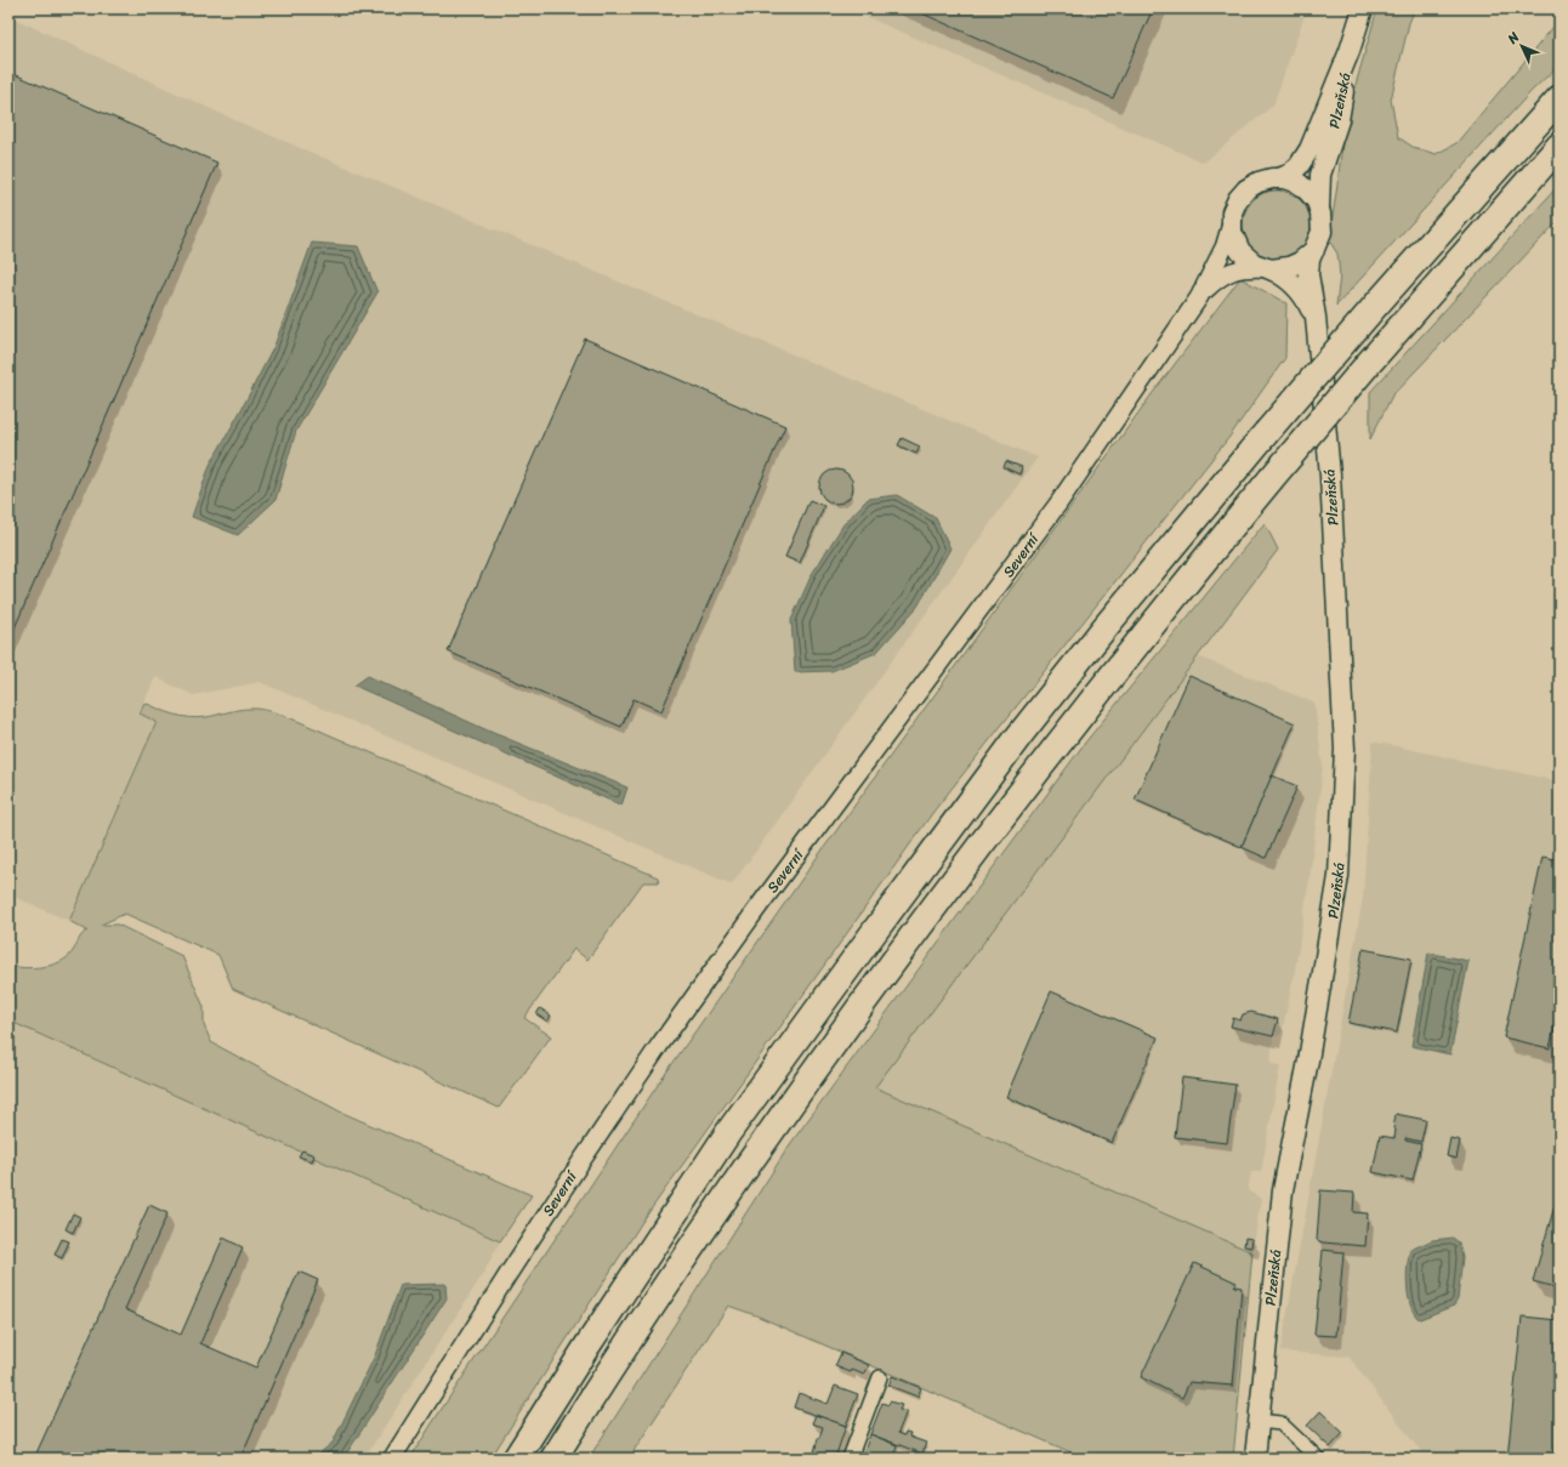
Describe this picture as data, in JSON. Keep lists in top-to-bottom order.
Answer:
{
  "streets": {
    "main road": ["Plzeňská"],
    "street": ["Severní"]
  },
  "crossings": [
    ["Plzeňská", "Severní"]
  ],
  "north": "top left"
}
